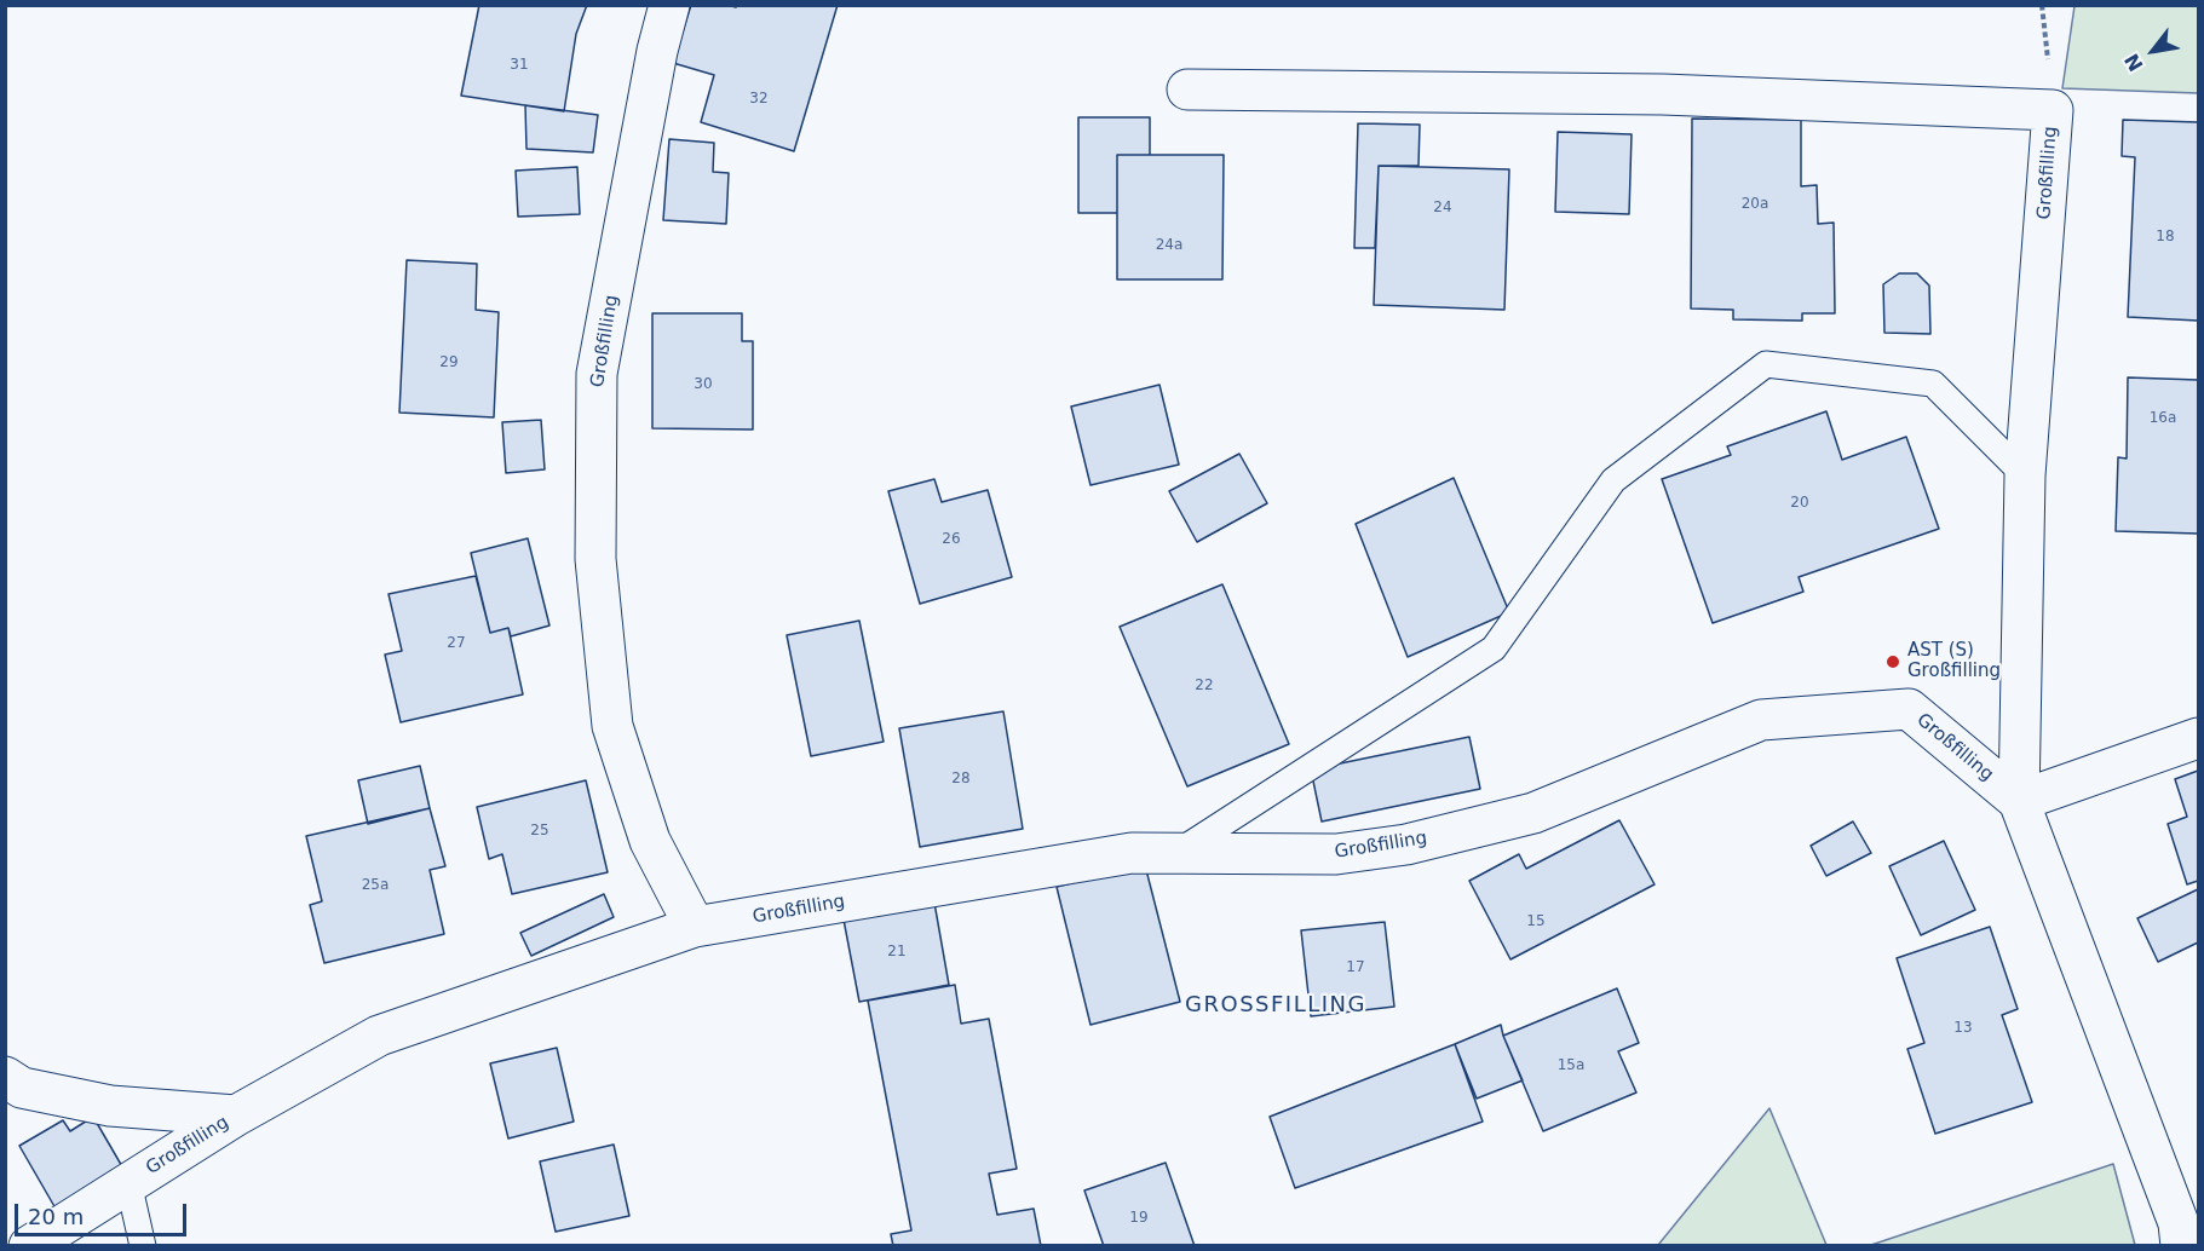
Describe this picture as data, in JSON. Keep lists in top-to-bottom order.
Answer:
{
  "streets": {
    "street": ["Großfilling"]
  },
  "districts": ["GROSSFILLING"],
  "places": ["AST (S) Großfilling"],
  "house_numbers": [
    "31",
    "32",
    "20a",
    "24",
    "18",
    "24a",
    "29",
    "30",
    "16a",
    "20",
    "26",
    "27",
    "22",
    "28",
    "25",
    "25a",
    "15",
    "21",
    "17",
    "13",
    "15a",
    "19"
  ],
  "scale_bar": "20 m",
  "north": "bottom left"
}
